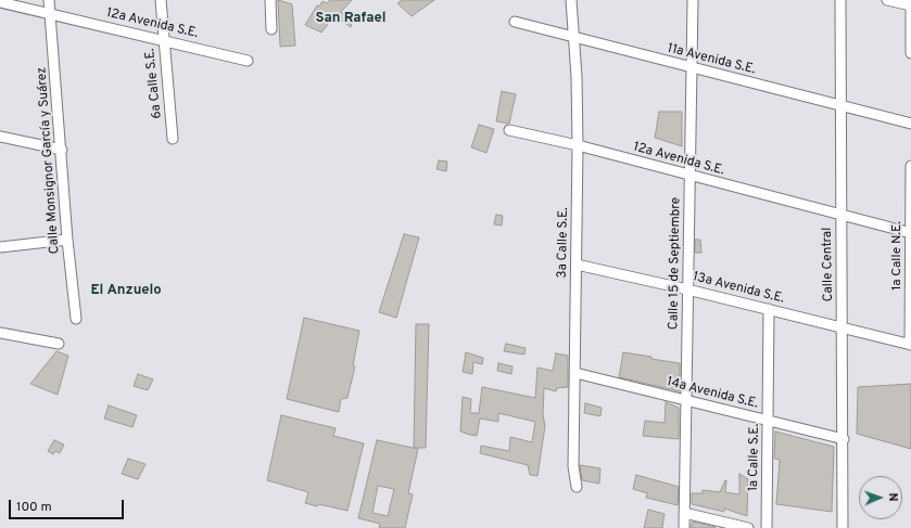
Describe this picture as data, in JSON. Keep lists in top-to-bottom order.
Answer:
{
  "streets": {
    "street": [
      "12a Avenida S.E.",
      "11a Avenida S.E.",
      "6a Calle S.E.",
      "Calle Monsignor García y Suárez",
      "3a Calle S.E.",
      "1a Calle N.E.",
      "Calle 15 de Septiembre",
      "Calle Central",
      "13a Avenida S.E.",
      "14a Avenida S.E.",
      "1a Calle S.E."
    ]
  },
  "crossings": [
    ["12a Avenida S.E.", "6a Calle S.E."],
    ["12a Avenida S.E.", "Calle Monsignor García y Suárez"],
    ["12a Avenida S.E.", "3a Calle S.E."],
    ["12a Avenida S.E.", "1a Calle N.E."],
    ["12a Avenida S.E.", "Calle 15 de Septiembre"],
    ["12a Avenida S.E.", "Calle Central"],
    ["11a Avenida S.E.", "3a Calle S.E."],
    ["11a Avenida S.E.", "Calle 15 de Septiembre"],
    ["11a Avenida S.E.", "Calle Central"],
    ["3a Calle S.E.", "13a Avenida S.E."],
    ["3a Calle S.E.", "14a Avenida S.E."],
    ["1a Calle N.E.", "13a Avenida S.E."],
    ["Calle 15 de Septiembre", "13a Avenida S.E."],
    ["Calle 15 de Septiembre", "14a Avenida S.E."],
    ["Calle Central", "13a Avenida S.E."],
    ["Calle Central", "14a Avenida S.E."],
    ["13a Avenida S.E.", "1a Calle S.E."],
    ["14a Avenida S.E.", "1a Calle S.E."]
  ],
  "districts": ["San Rafael", "El Anzuelo"],
  "scale_bar": "100 m",
  "north": "right"
}
